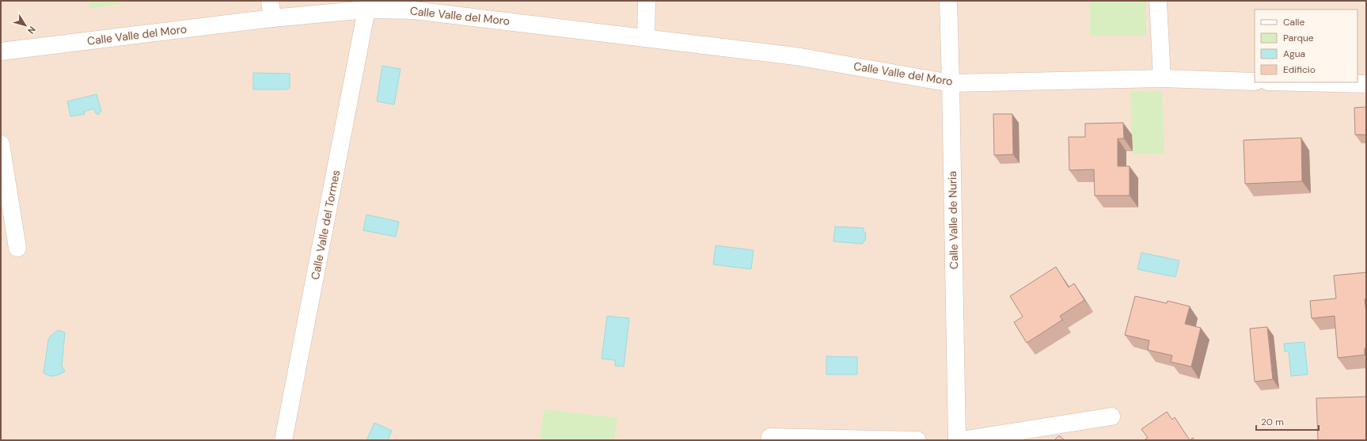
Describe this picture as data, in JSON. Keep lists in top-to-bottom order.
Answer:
{
  "streets": {
    "street": ["Calle Valle del Moro", "Calle Valle de Nuria", "Calle Valle del Tormes"]
  },
  "crossings": [
    ["Calle Valle del Moro", "Calle Valle de Nuria"],
    ["Calle Valle del Moro", "Calle Valle del Tormes"]
  ],
  "legend": [
    "Calle",
    "Parque",
    "Agua",
    "Edificio"
  ],
  "scale_bar": "20 m",
  "north": "bottom right"
}
